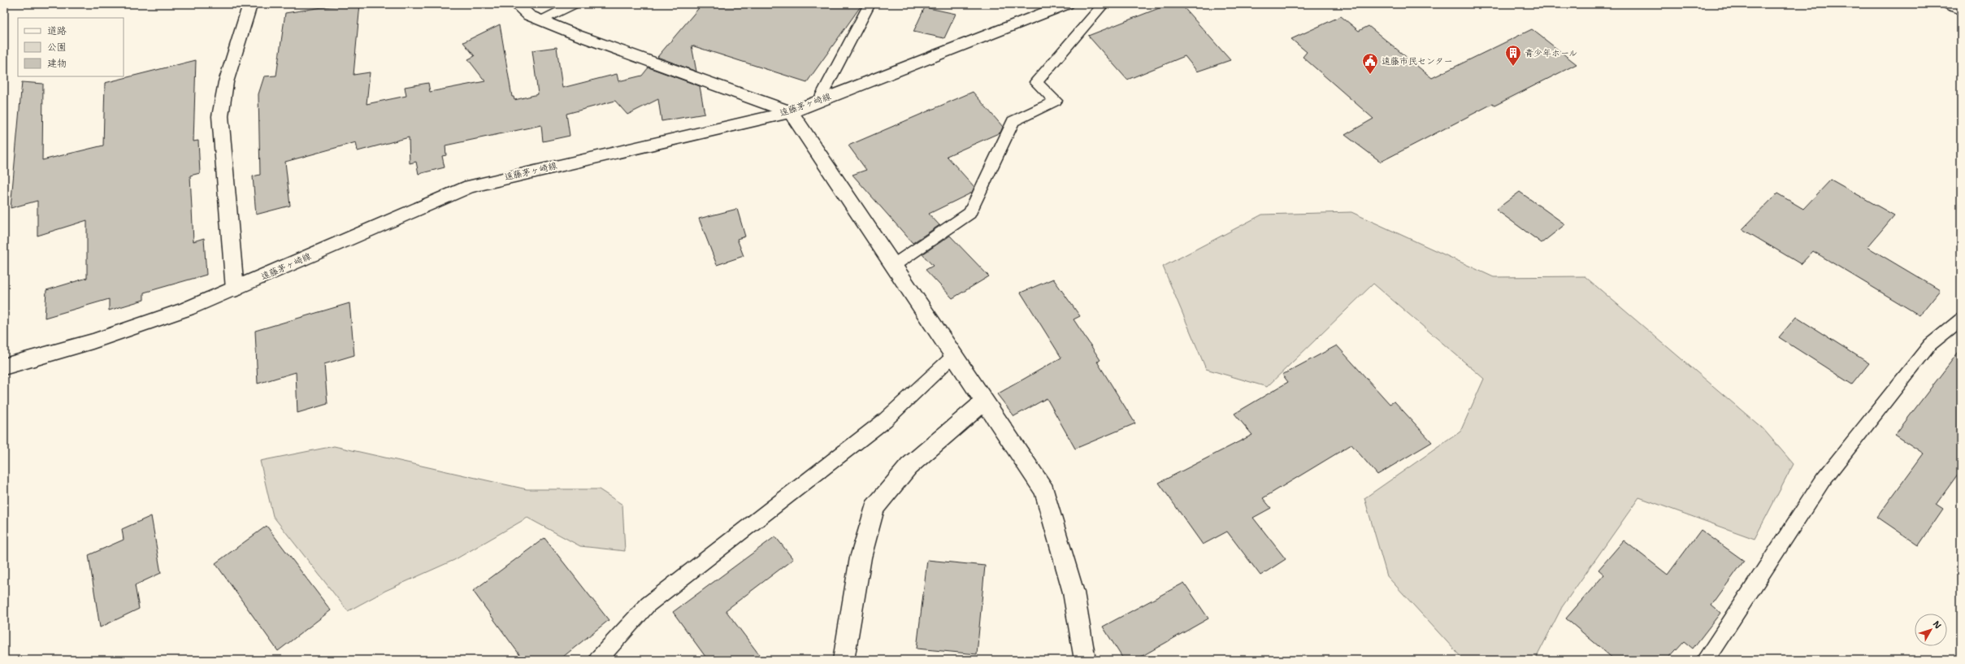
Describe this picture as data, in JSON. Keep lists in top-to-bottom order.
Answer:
{
  "streets": {
    "street": ["遠藤茅ヶ崎線"]
  },
  "places": {
    "building": ["青少年ホール"],
    "public building": ["遠藤市民センター"]
  },
  "legend": ["道路", "公園", "建物"],
  "north": "top right"
}
